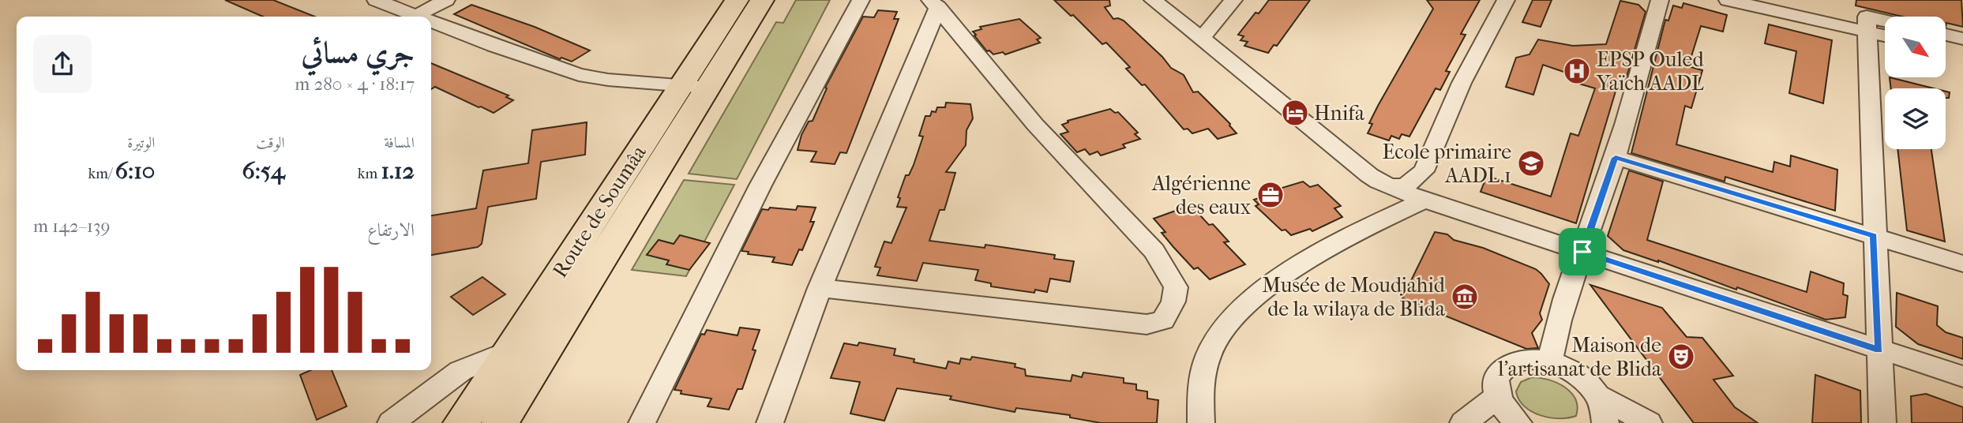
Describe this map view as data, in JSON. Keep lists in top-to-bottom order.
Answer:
{
  "streets": {
    "highway": ["Route de Soumâa"]
  },
  "places": {
    "hospital": ["EPSP Ouled Yaïch AADL"],
    "hotel": ["Hnifa"],
    "school or university": ["Ecole primaire AADL 1"],
    "office": ["Algérienne des eaux"],
    "museum": ["Musée de Moudjahid de la wilaya de Blida"],
    "theatre": ["Maison de l'artisanat de Blida"]
  },
  "north": "bottom right",
  "page": {
    "heading": ["جري مسائي", "18:17 · 4 × 280 m"],
    "stats": [
      ["المسافة", "1.12 km"],
      ["الوقت", "6:54"],
      ["الوتيرة", "6:10 /km"]
    ],
    "chart": ["الارتفاع", "139–142 m"]
  }
}
